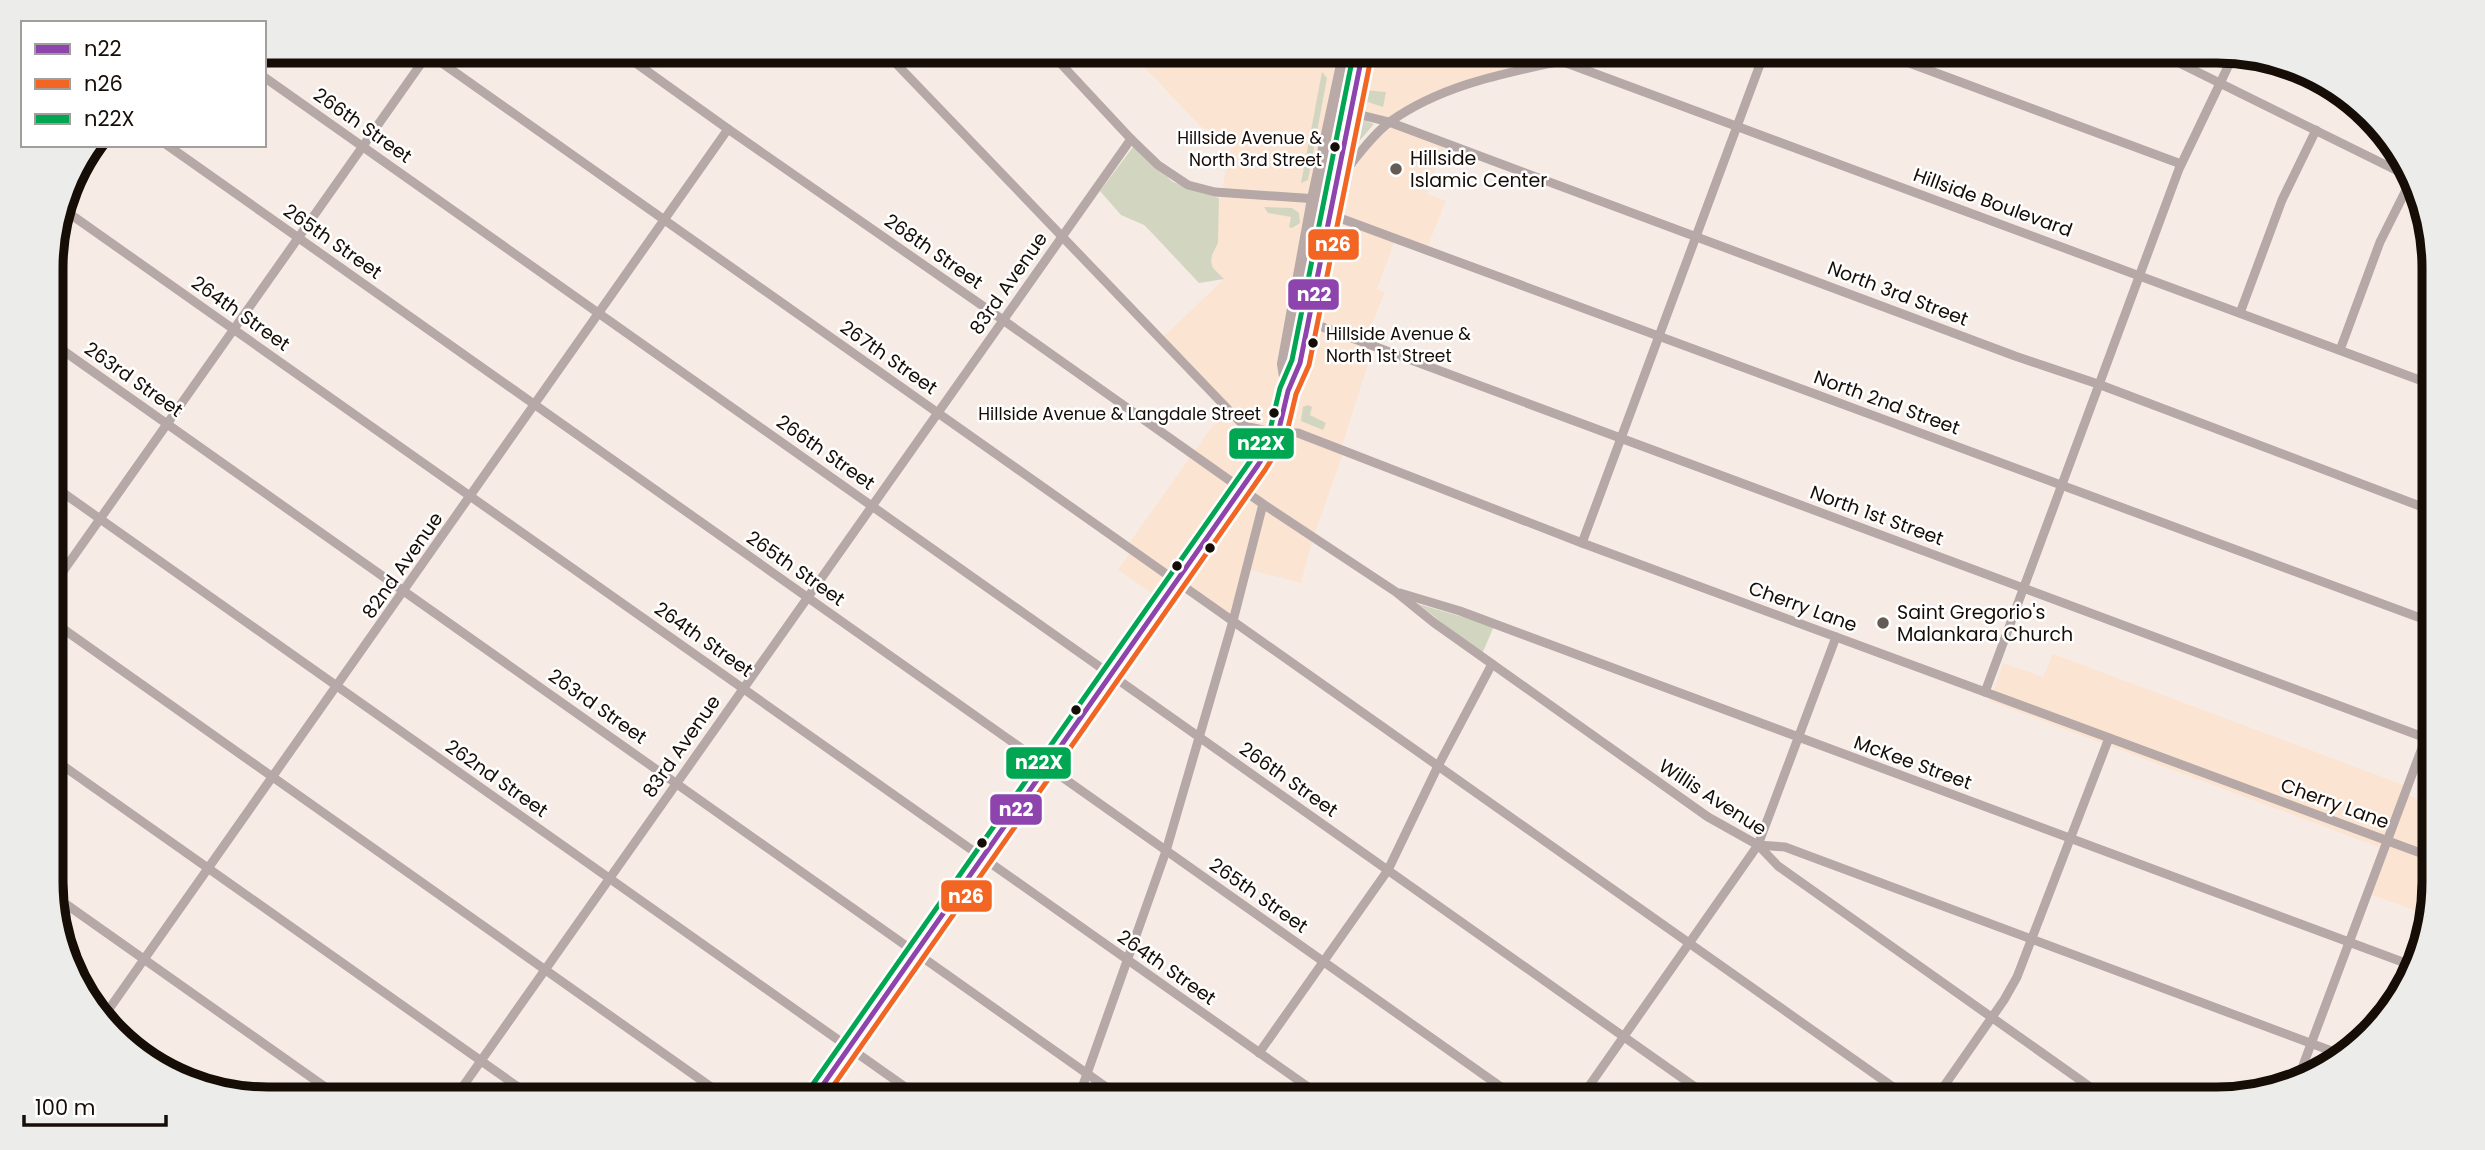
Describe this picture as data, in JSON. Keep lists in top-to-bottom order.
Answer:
{
  "streets": {
    "street": [
      "266th Street",
      "Hillside Boulevard",
      "265th Street",
      "268th Street",
      "83rd Avenue",
      "North 3rd Street",
      "264th Street",
      "267th Street",
      "263rd Street",
      "North 2nd Street",
      "North 1st Street",
      "82nd Avenue",
      "Cherry Lane",
      "McKee Street",
      "262nd Street",
      "Willis Avenue"
    ]
  },
  "crossings": [
    ["266th Street", "83rd Avenue"],
    ["266th Street", "82nd Avenue"],
    ["265th Street", "83rd Avenue"],
    ["265th Street", "82nd Avenue"],
    ["268th Street", "83rd Avenue"],
    ["268th Street", "82nd Avenue"],
    ["268th Street", "Willis Avenue"],
    ["83rd Avenue", "264th Street"],
    ["83rd Avenue", "267th Street"],
    ["83rd Avenue", "263rd Street"],
    ["83rd Avenue", "North 2nd Street"],
    ["83rd Avenue", "Cherry Lane"],
    ["83rd Avenue", "262nd Street"],
    ["264th Street", "82nd Avenue"],
    ["267th Street", "82nd Avenue"],
    ["263rd Street", "82nd Avenue"],
    ["82nd Avenue", "262nd Street"],
    ["McKee Street", "Willis Avenue"]
  ],
  "places": [
    "Hillside Avenue & North 3rd Street",
    "Hillside Islamic Center",
    "Hillside Avenue & North 1st Street",
    "Hillside Avenue & Langdale Street",
    "Saint Gregorio's Malankara Church"
  ],
  "lines": ["transit line n22", "transit line n26", "transit line n22X"],
  "legend": ["n22", "n26", "n22X"],
  "scale_bar": "100 m"
}
